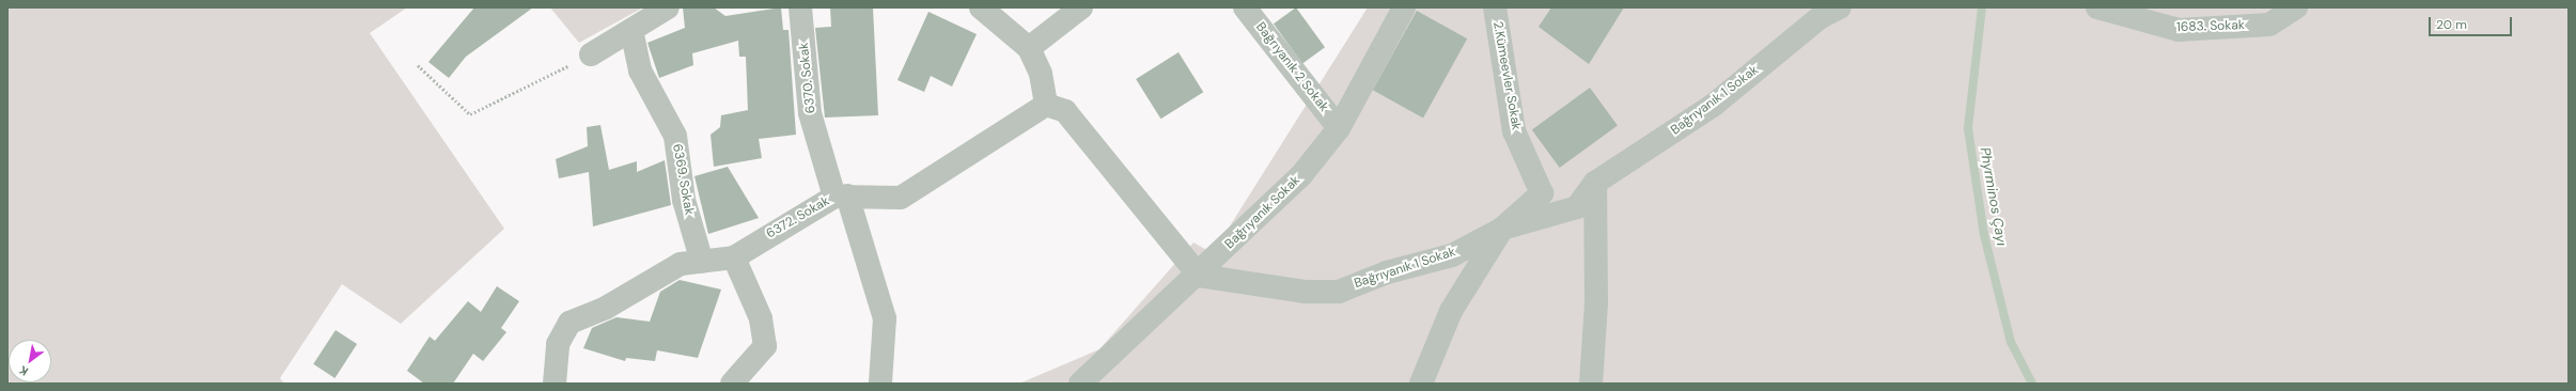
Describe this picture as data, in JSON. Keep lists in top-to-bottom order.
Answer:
{
  "streets": {
    "street": [
      "1683. Sokak",
      "Bağrıyanık 2 Sokak",
      "2.Kümeevler Sokak",
      "6370. Sokak",
      "Bağrıyanık 1 Sokak",
      "6369. Sokak",
      "Bağrıyanık Sokak",
      "6372. Sokak"
    ]
  },
  "crossings": [
    ["Bağrıyanık 2 Sokak", "Bağrıyanık Sokak"],
    ["2.Kümeevler Sokak", "Bağrıyanık 1 Sokak"],
    ["6370. Sokak", "6372. Sokak"],
    ["Bağrıyanık 1 Sokak", "Bağrıyanık Sokak"],
    ["6369. Sokak", "6372. Sokak"]
  ],
  "water": ["Phyrminos Çayı"],
  "scale_bar": "20 m",
  "north": "bottom left"
}
